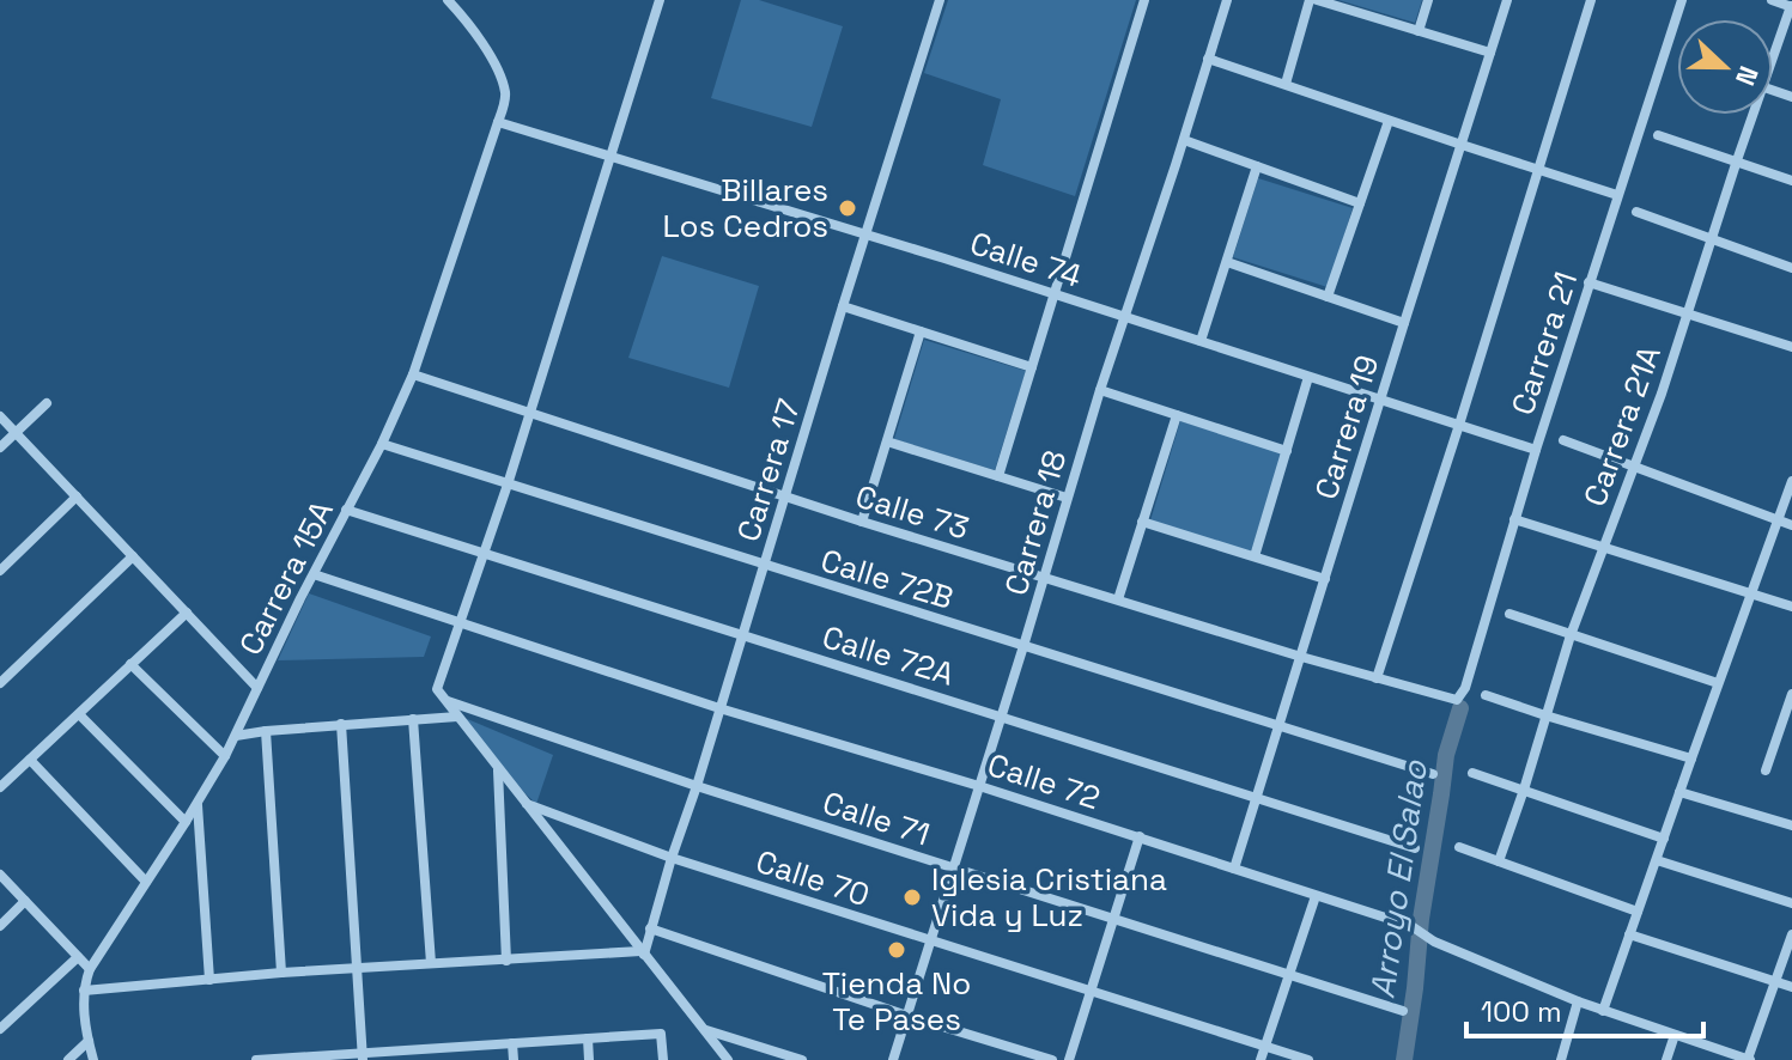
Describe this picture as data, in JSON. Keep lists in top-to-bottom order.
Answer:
{
  "streets": {
    "street": [
      "Calle 74",
      "Carrera 21",
      "Carrera 21A",
      "Carrera 19",
      "Carrera 17",
      "Calle 73",
      "Carrera 18",
      "Carrera 15A",
      "Calle 72B",
      "Calle 72A",
      "Calle 72",
      "Calle 71",
      "Calle 70"
    ]
  },
  "crossings": [
    ["Calle 74", "Carrera 21"],
    ["Calle 74", "Carrera 19"],
    ["Calle 74", "Carrera 17"],
    ["Calle 74", "Carrera 18"],
    ["Calle 74", "Carrera 15A"],
    ["Carrera 21", "Calle 73"],
    ["Carrera 19", "Calle 73"],
    ["Carrera 19", "Calle 72B"],
    ["Carrera 19", "Calle 72A"],
    ["Carrera 19", "Calle 72"],
    ["Carrera 17", "Calle 73"],
    ["Carrera 17", "Calle 72B"],
    ["Carrera 17", "Calle 72A"],
    ["Carrera 17", "Calle 72"],
    ["Carrera 17", "Calle 71"],
    ["Carrera 17", "Calle 70"],
    ["Calle 73", "Carrera 18"],
    ["Calle 73", "Carrera 15A"],
    ["Carrera 18", "Calle 72B"],
    ["Carrera 18", "Calle 72A"],
    ["Carrera 18", "Calle 72"],
    ["Carrera 18", "Calle 71"],
    ["Carrera 18", "Calle 70"],
    ["Carrera 15A", "Calle 72B"],
    ["Carrera 15A", "Calle 72A"],
    ["Carrera 15A", "Calle 72"]
  ],
  "water": ["Arroyo El Salao"],
  "places": ["Billares Los Cedros", "Iglesia Cristiana Vida y Luz", "Tienda No Te Pases"],
  "scale_bar": "100 m",
  "north": "right"
}
